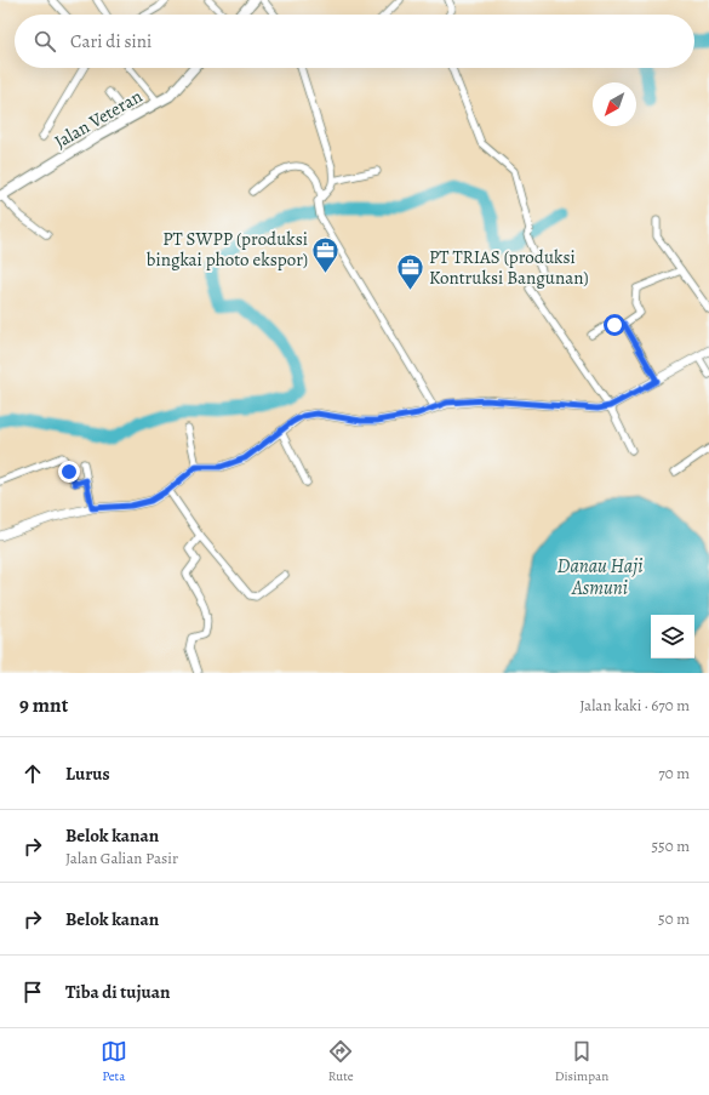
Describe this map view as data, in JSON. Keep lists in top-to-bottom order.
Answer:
{
  "streets": {
    "main road": ["Jalan Veteran"]
  },
  "water": ["Danau Haji Asmuni"],
  "places": {
    "office": ["PT SWPP (produksi bingkai photo ekspor)", "PT TRIAS (produksi Kontruksi Bangunan)"]
  },
  "north": "bottom left",
  "page": {
    "search": "Cari di sini",
    "heading": ["9 mnt", "Jalan kaki · 670 m"],
    "list": [
      ["Lurus", "70 m"],
      ["Belok kanan", "Jalan Galian Pasir", "550 m"],
      ["Belok kanan", "50 m"],
      "Tiba di tujuan"
    ],
    "nav": ["Peta", "Rute", "Disimpan"]
  }
}
